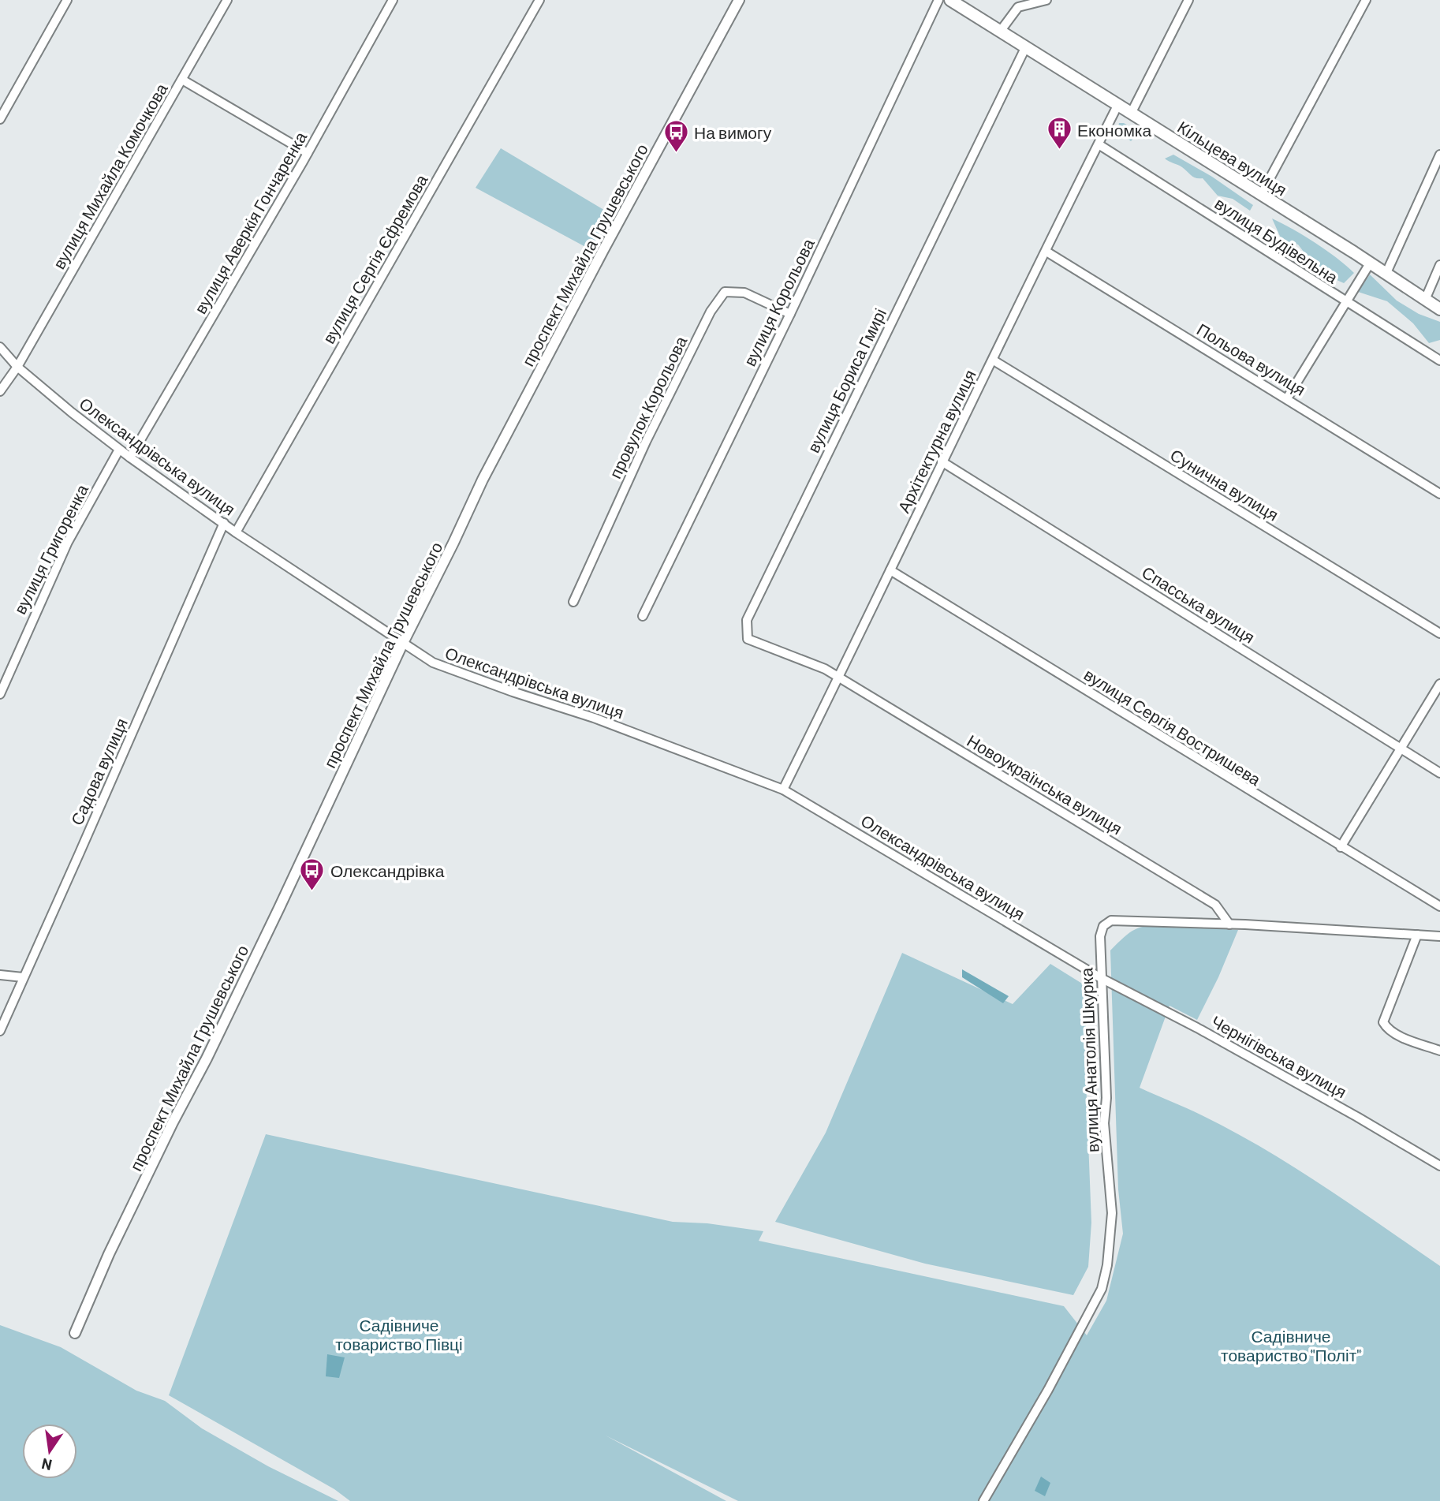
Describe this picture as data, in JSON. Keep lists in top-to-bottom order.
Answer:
{
  "streets": {
    "main road": ["Кільцева вулиця"],
    "street": [
      "вулиця Михайла Комочкова",
      "вулиця Аверкія Гончаренка",
      "вулиця Будівельна",
      "проспект Михайла Грушевського",
      "вулиця Сергія Єфремова",
      "вулиця Корольова",
      "Польова вулиця",
      "вулиця Бориса Гмирі",
      "провулок Корольова",
      "Архітектурна вулиця",
      "Олександрівська вулиця",
      "Сунична вулиця",
      "вулиця Григоренка",
      "Спасська вулиця",
      "вулиця Сергія Востришева",
      "Садова вулиця",
      "Новоукраїнська вулиця",
      "Чернігівська вулиця",
      "вулиця Анатолія Шкурка"
    ]
  },
  "crossings": [
    ["Кільцева вулиця", "вулиця Бориса Гмирі"],
    ["Кільцева вулиця", "Архітектурна вулиця"],
    ["вулиця Михайла Комочкова", "Олександрівська вулиця"],
    ["вулиця Аверкія Гончаренка", "Олександрівська вулиця"],
    ["вулиця Будівельна", "Архітектурна вулиця"],
    ["проспект Михайла Грушевського", "Олександрівська вулиця"],
    ["вулиця Сергія Єфремова", "Олександрівська вулиця"],
    ["вулиця Корольова", "провулок Корольова"],
    ["Польова вулиця", "Архітектурна вулиця"],
    ["вулиця Бориса Гмирі", "Архітектурна вулиця"],
    ["вулиця Бориса Гмирі", "Новоукраїнська вулиця"],
    ["Архітектурна вулиця", "Олександрівська вулиця"],
    ["Архітектурна вулиця", "Сунична вулиця"],
    ["Архітектурна вулиця", "Спасська вулиця"],
    ["Архітектурна вулиця", "вулиця Сергія Востришева"],
    ["Архітектурна вулиця", "Новоукраїнська вулиця"],
    ["Олександрівська вулиця", "вулиця Григоренка"],
    ["Олександрівська вулиця", "Садова вулиця"],
    ["Олександрівська вулиця", "Чернігівська вулиця"],
    ["Олександрівська вулиця", "вулиця Анатолія Шкурка"],
    ["Новоукраїнська вулиця", "вулиця Анатолія Шкурка"],
    ["Чернігівська вулиця", "вулиця Анатолія Шкурка"]
  ],
  "parks": ["Садівниче товариство Півці", "Садівниче товариство \"Політ\""],
  "places": {
    "building": ["Економка"],
    "bus stop": ["На вимогу", "Олександрівка"]
  },
  "north": "bottom"
}
